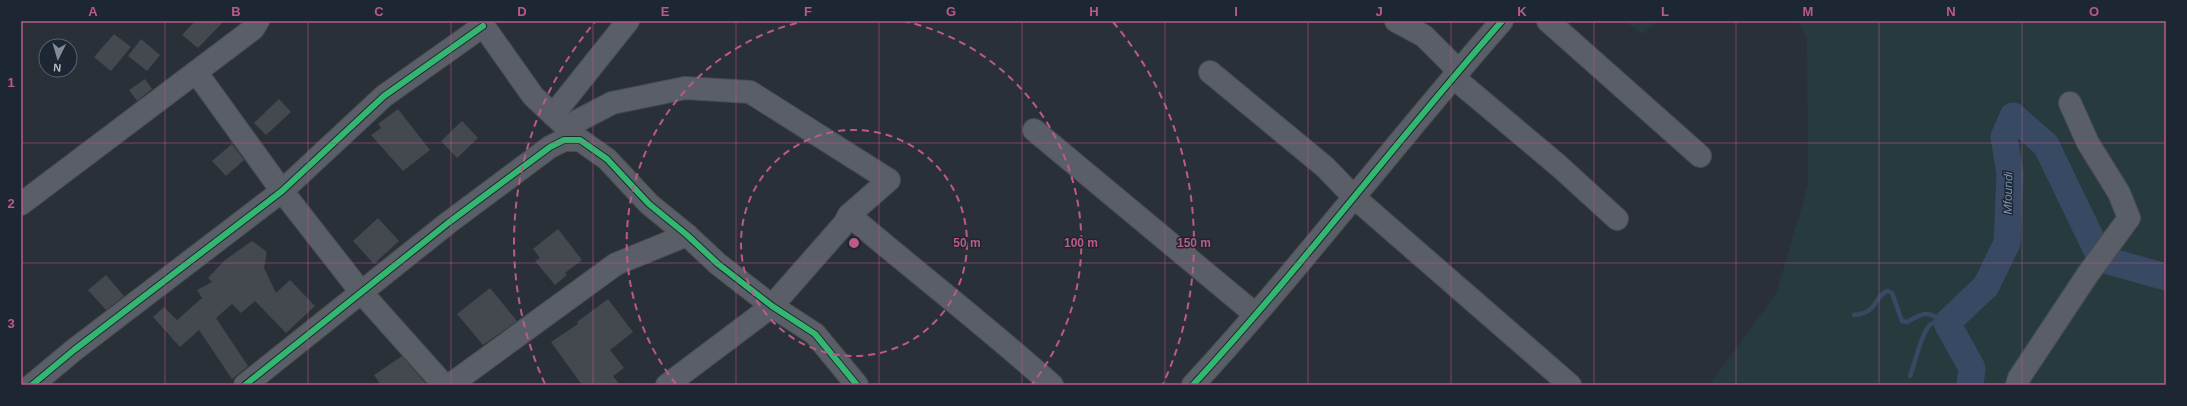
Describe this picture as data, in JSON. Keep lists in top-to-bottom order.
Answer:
{
  "water": ["Mfoundi"],
  "north": "bottom",
  "grid": {
    "columns": [
      "A",
      "B",
      "C",
      "D",
      "E",
      "F",
      "G",
      "H",
      "I",
      "J",
      "K",
      "L",
      "M",
      "N",
      "O"
    ],
    "rows": ["1", "2", "3"]
  },
  "rings": ["50 m", "100 m", "150 m"]
}
